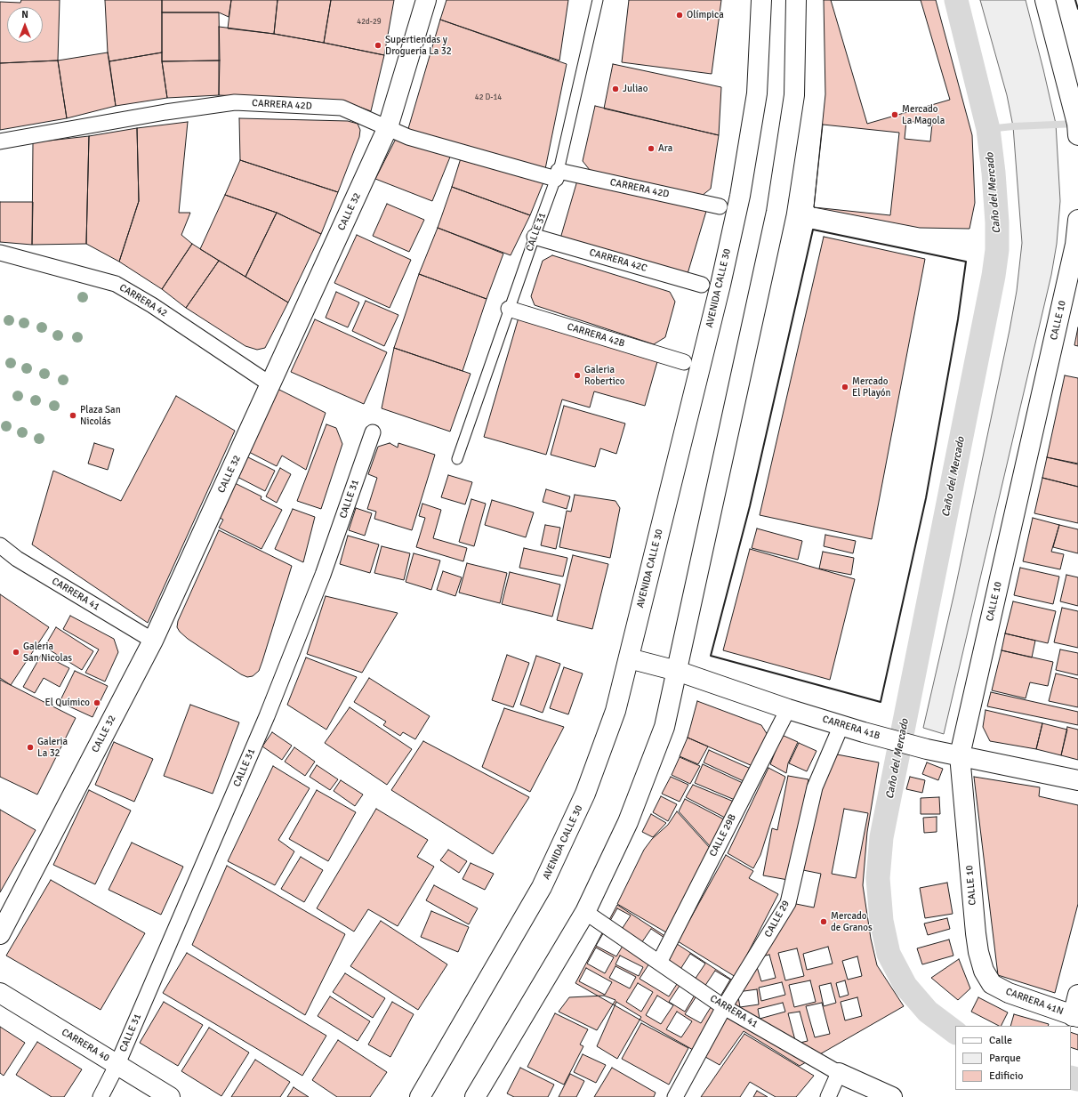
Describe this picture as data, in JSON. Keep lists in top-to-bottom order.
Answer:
{
  "streets": {
    "main road": [
      "CALLE 32",
      "AVENIDA CALLE 30",
      "CALLE 10",
      "CARRERA 41",
      "CARRERA 41B",
      "CARRERA 41N",
      "CARRERA 40"
    ],
    "street": [
      "CARRERA 42D",
      "CALLE 31",
      "CARRERA 42C",
      "CARRERA 42",
      "CARRERA 42B",
      "CALLE 29B",
      "CALLE 29"
    ]
  },
  "crossings": [
    ["CARRERA 42D", "CALLE 32"],
    ["CARRERA 42D", "CALLE 31"],
    ["CALLE 32", "CARRERA 42"],
    ["CALLE 32", "CARRERA 41"],
    ["CALLE 31", "CARRERA 42C"],
    ["CALLE 31", "CARRERA 42B"],
    ["CALLE 31", "CARRERA 40"],
    ["AVENIDA CALLE 30", "CARRERA 41B"],
    ["CALLE 10", "CARRERA 41B"],
    ["CALLE 10", "CARRERA 41N"],
    ["CARRERA 41", "CALLE 29B"],
    ["CARRERA 41", "CALLE 29"],
    ["CARRERA 41B", "CALLE 29B"],
    ["CARRERA 41B", "CALLE 29"]
  ],
  "water": ["Caño del Mercado"],
  "places": [
    "Olímpica",
    "Supertiendas y Droguería La 32",
    "Juliao",
    "Mercado La Magola",
    "Ara",
    "Galeria Robertico",
    "Mercado El Playón",
    "Plaza San Nicolás",
    "Galeria San Nicolas",
    "El Químico",
    "Galeria La 32",
    "Mercado de Granos"
  ],
  "house_numbers": ["42d-29", "42 D-14"],
  "legend": ["Calle", "Parque", "Edificio"],
  "north": "top"
}
